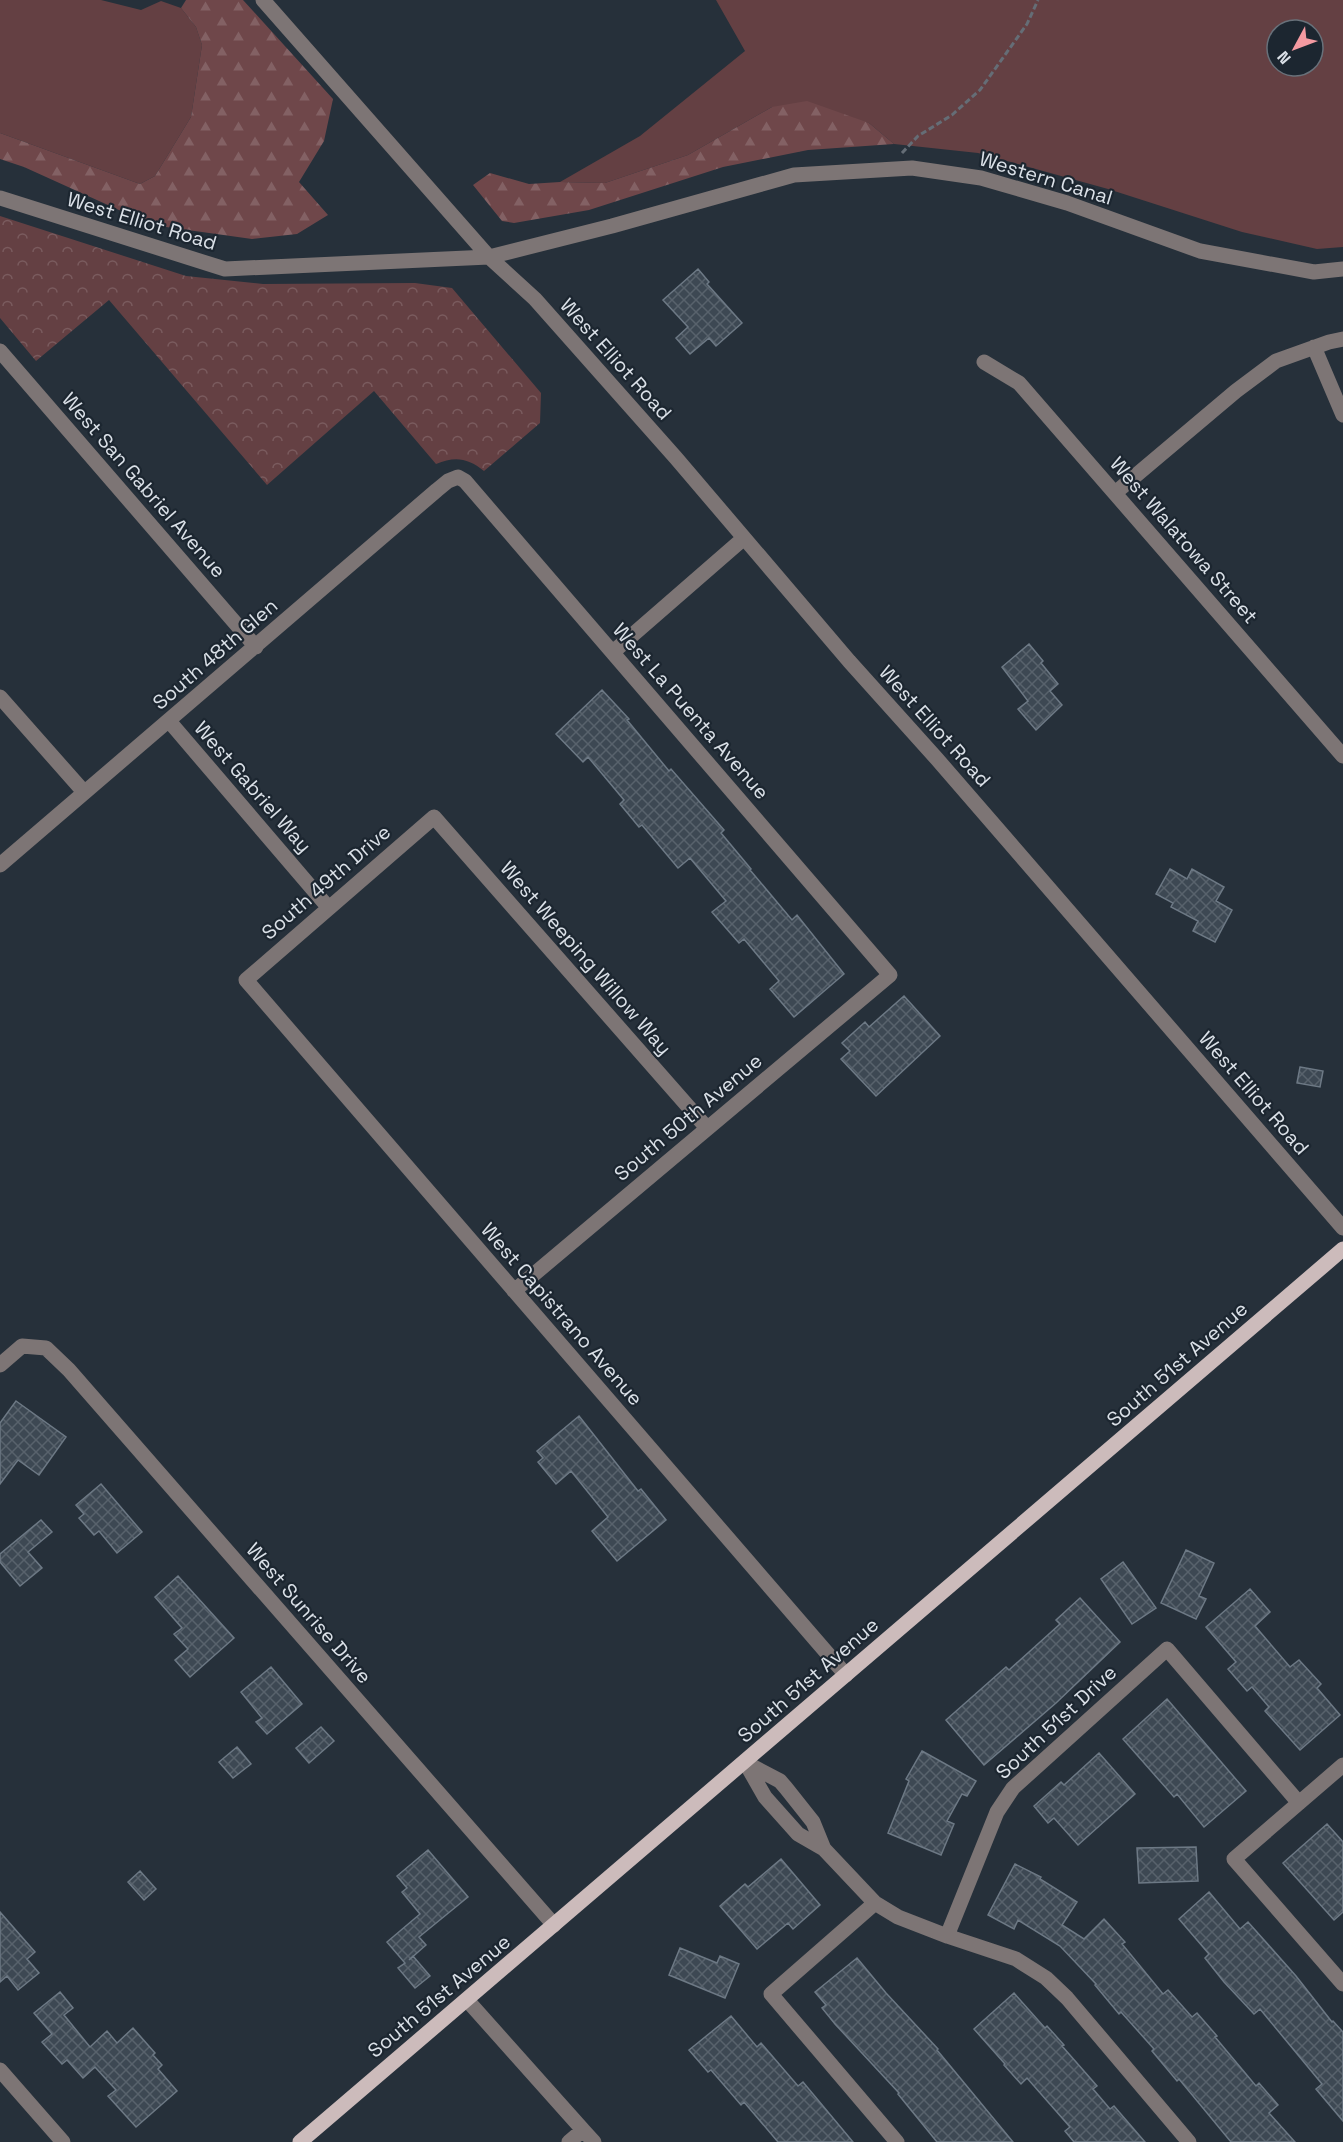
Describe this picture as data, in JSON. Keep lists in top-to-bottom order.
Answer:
{
  "streets": {
    "main road": ["South 51st Avenue"],
    "street": [
      "Western Canal",
      "West Elliot Road",
      "West San Gabriel Avenue",
      "West Walatowa Street",
      "South 48th Glen",
      "West La Puenta Avenue",
      "West Gabriel Way",
      "South 49th Drive",
      "West Weeping Willow Way",
      "South 50th Avenue",
      "West Capistrano Avenue",
      "West Sunrise Drive",
      "South 51st Drive"
    ]
  },
  "crossings": [
    ["Western Canal", "West Elliot Road"],
    ["West San Gabriel Avenue", "South 48th Glen"],
    ["South 48th Glen", "West La Puenta Avenue"],
    ["South 48th Glen", "West Gabriel Way"],
    ["West La Puenta Avenue", "South 50th Avenue"],
    ["West Gabriel Way", "South 49th Drive"],
    ["South 49th Drive", "West Weeping Willow Way"],
    ["South 49th Drive", "West Capistrano Avenue"],
    ["West Weeping Willow Way", "South 50th Avenue"],
    ["South 50th Avenue", "West Capistrano Avenue"],
    ["West Capistrano Avenue", "South 51st Avenue"],
    ["South 51st Avenue", "West Sunrise Drive"]
  ],
  "north": "bottom left"
}
